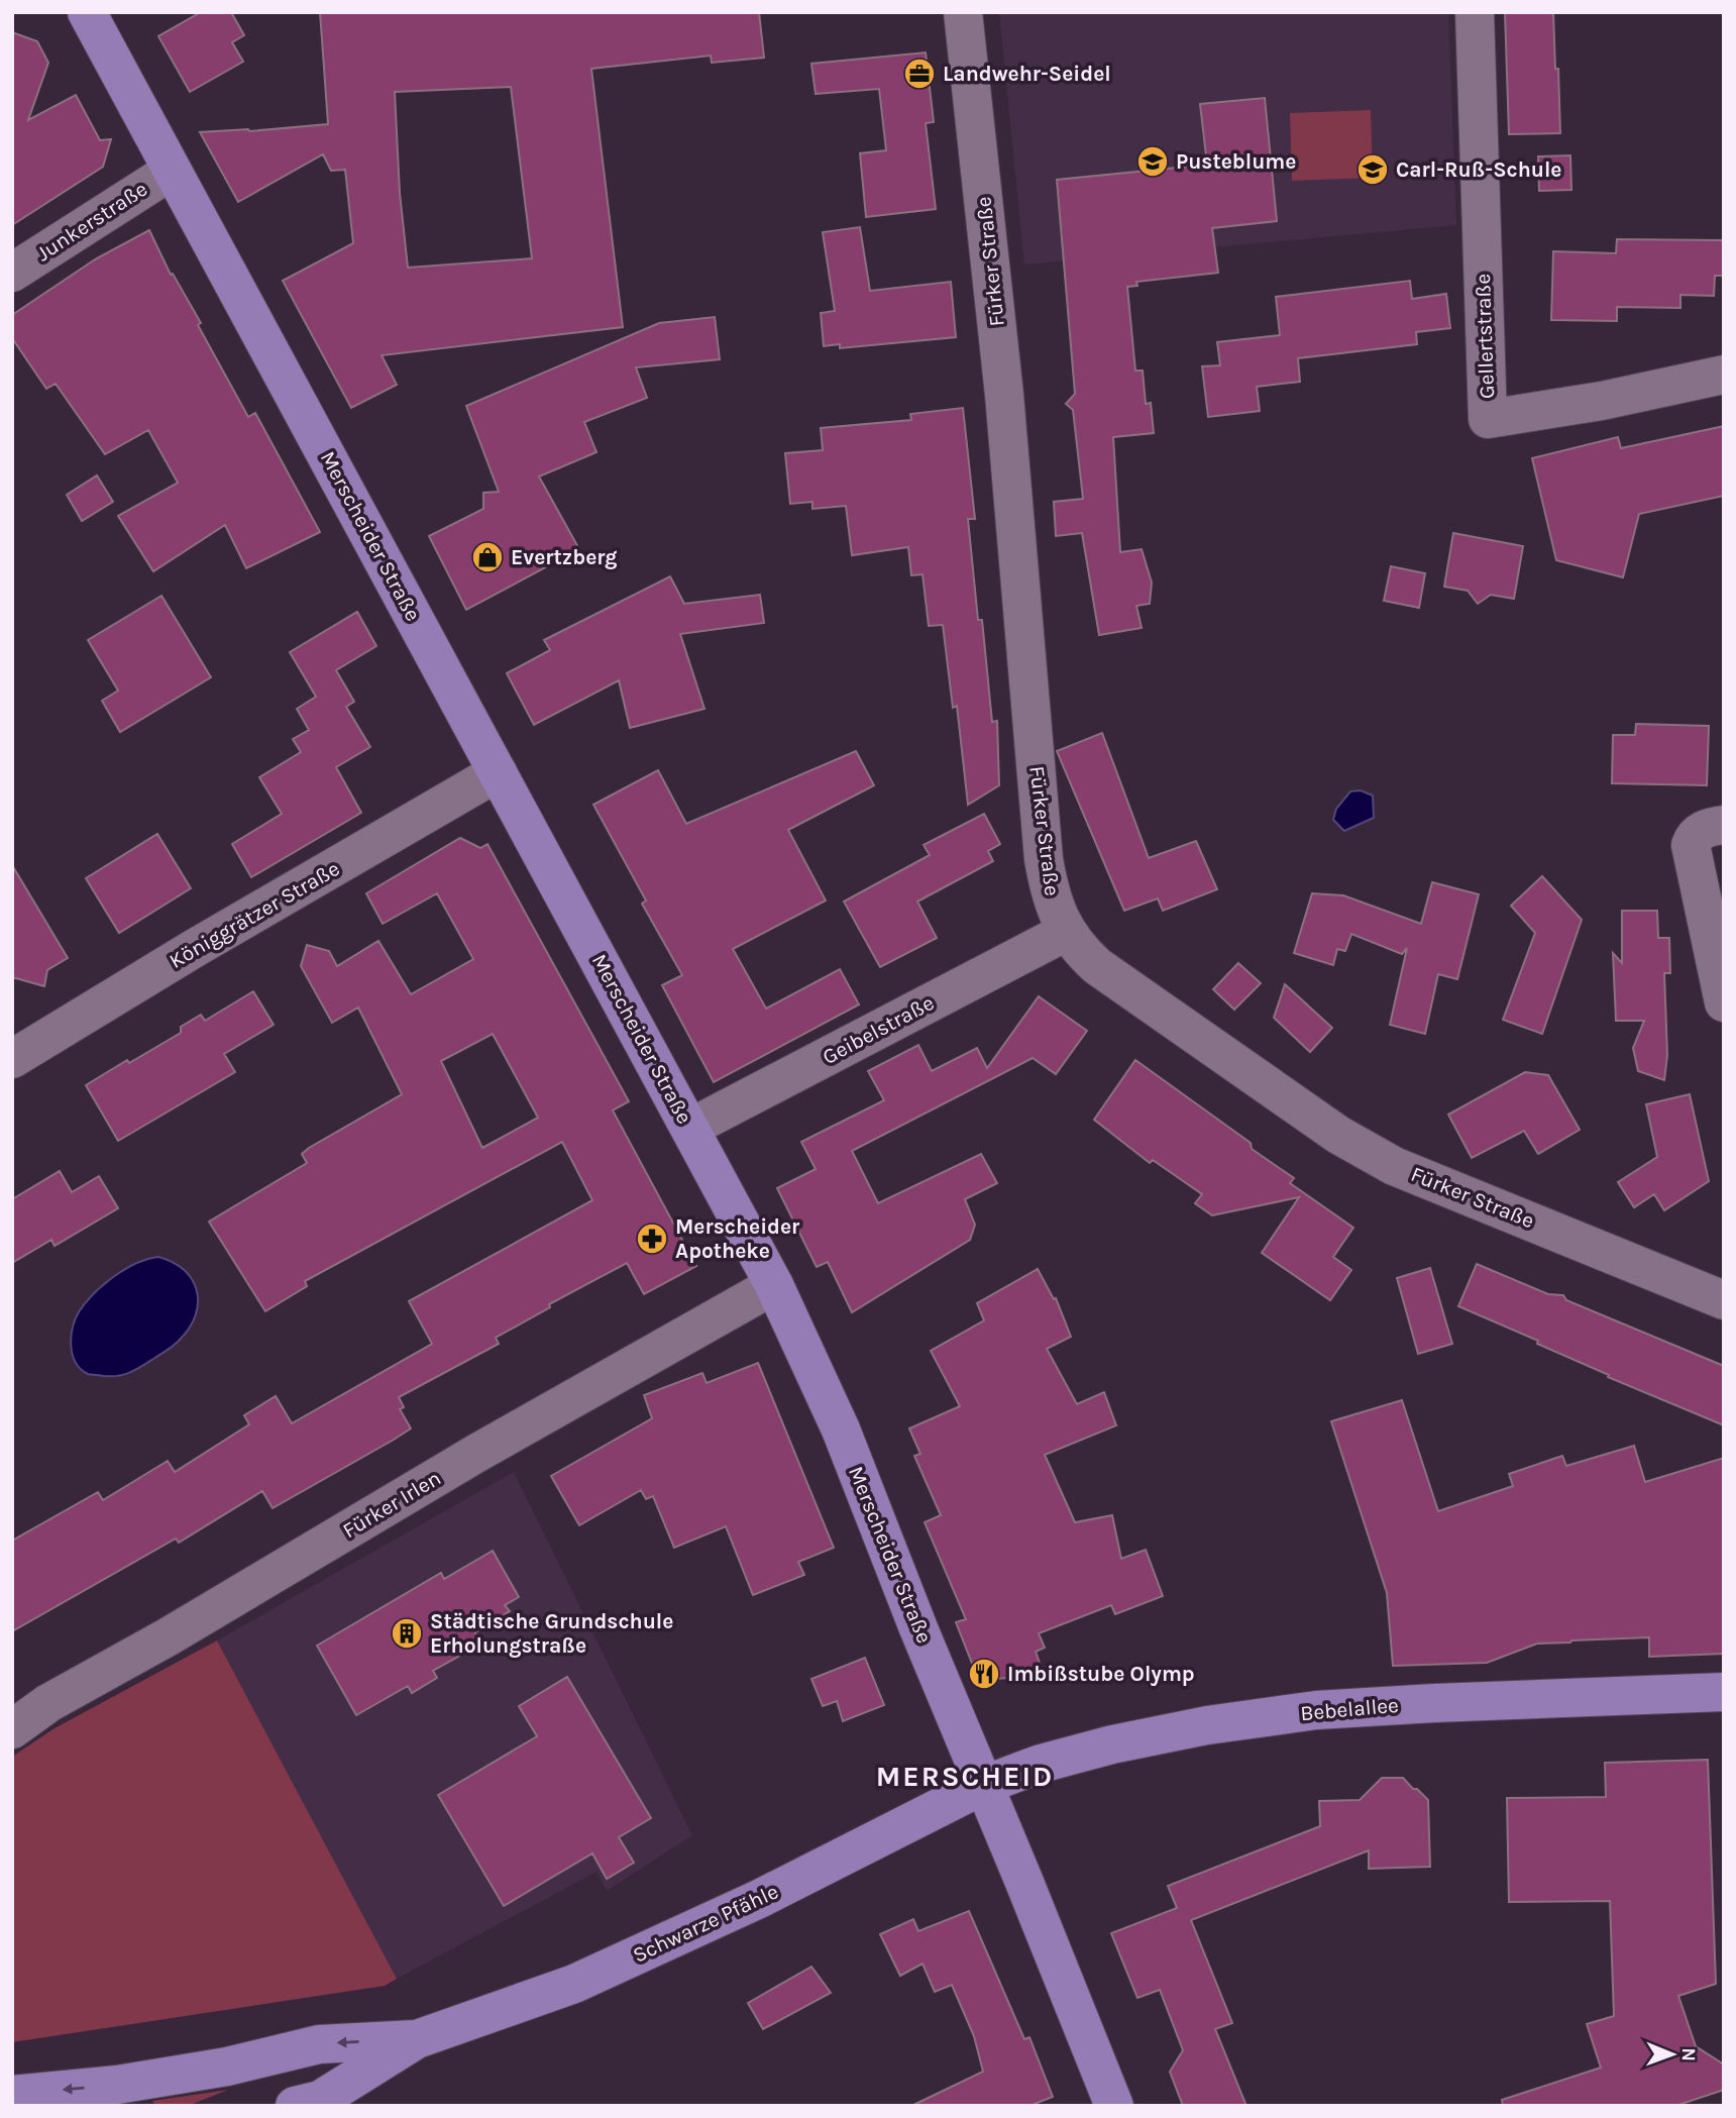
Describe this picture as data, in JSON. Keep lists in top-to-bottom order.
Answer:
{
  "streets": {
    "main road": ["Merscheider Straße", "Bebelallee", "Schwarze Pfähle"],
    "street": [
      "Junkerstraße",
      "Fürker Straße",
      "Gellertstraße",
      "Königgrätzer Straße",
      "Geibelstraße",
      "Fürker Irlen"
    ]
  },
  "crossings": [
    ["Junkerstraße", "Merscheider Straße"],
    ["Fürker Straße", "Geibelstraße"],
    ["Merscheider Straße", "Königgrätzer Straße"],
    ["Merscheider Straße", "Geibelstraße"],
    ["Merscheider Straße", "Fürker Irlen"],
    ["Merscheider Straße", "Bebelallee"],
    ["Merscheider Straße", "Schwarze Pfähle"],
    ["Bebelallee", "Schwarze Pfähle"]
  ],
  "districts": ["MERSCHEID"],
  "places": {
    "office": ["Landwehr-Seidel"],
    "school or university": ["Pusteblume", "Carl-Ruß-Schule"],
    "shop": ["Evertzberg"],
    "pharmacy": ["Merscheider Apotheke"],
    "building": ["Städtische Grundschule Erholungstraße"],
    "restaurant": ["Imbißstube Olymp"]
  },
  "north": "right"
}
